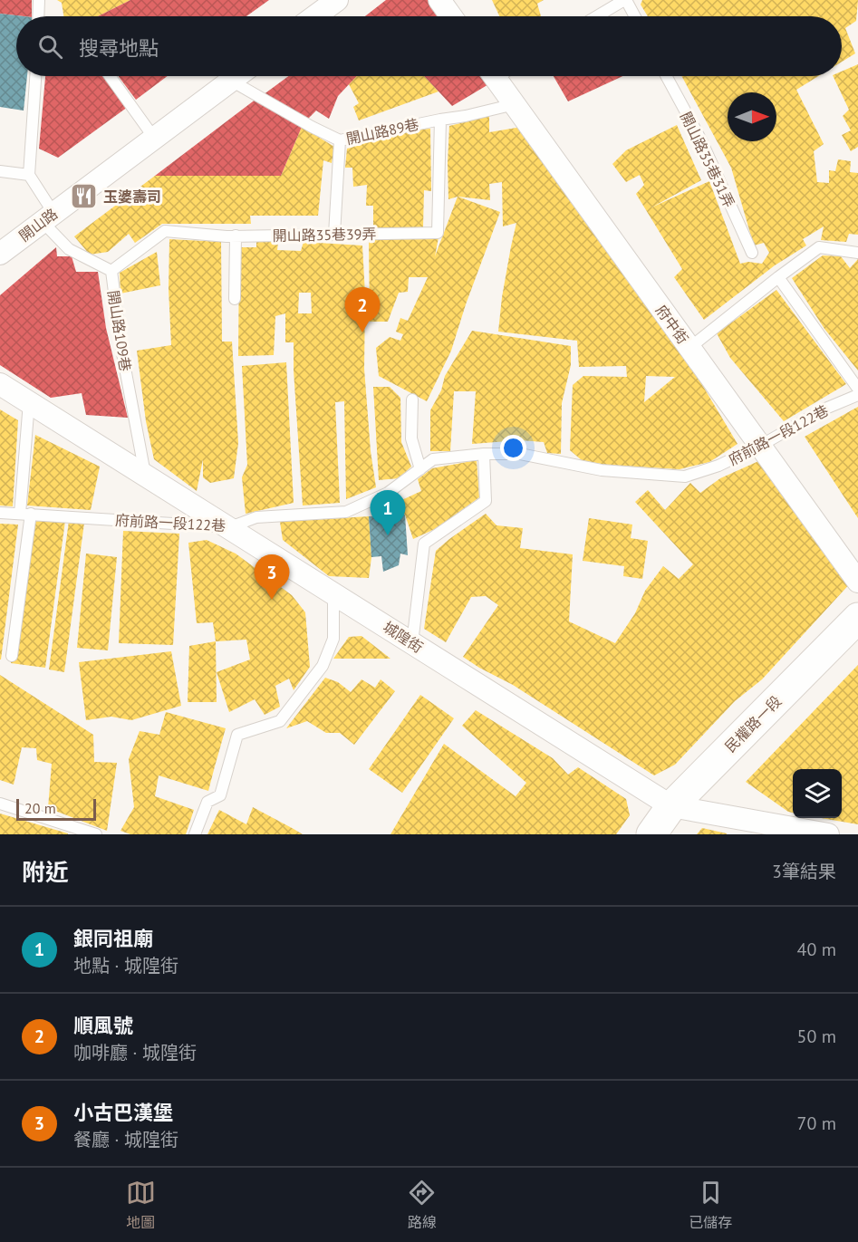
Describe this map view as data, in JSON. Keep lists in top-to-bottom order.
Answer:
{
  "streets": {
    "street": [
      "開山路",
      "府中街",
      "城隍街",
      "民權路一段"
    ],
    "lane": [
      "開山路89巷",
      "開山路35巷31弄",
      "開山路35巷39弄",
      "開山路109巷",
      "府前路一段122巷"
    ]
  },
  "crossings": [
    ["開山路89巷", "開山路"],
    ["開山路89巷", "開山路35巷39弄"],
    ["開山路89巷", "府中街"],
    ["開山路", "開山路109巷"],
    ["開山路35巷39弄", "開山路109巷"],
    ["府中街", "府前路一段122巷"],
    ["開山路109巷", "城隍街"],
    ["府前路一段122巷", "城隍街"],
    ["城隍街", "民權路一段"]
  ],
  "places": {
    "restaurant": ["玉婆壽司"]
  },
  "scale_bar": "20 m",
  "north": "right",
  "page": {
    "search": "搜尋地點",
    "pins": ["2", "1", "3"],
    "scale": "20 m",
    "heading": ["附近", "3筆結果"],
    "list": [
      {
        "mark": "1",
        "name": "銀同祖廟",
        "note": "地點 · 城隍街",
        "value": "40 m"
      },
      {
        "mark": "2",
        "name": "順風號",
        "note": "咖啡廳 · 城隍街",
        "value": "50 m"
      },
      {
        "mark": "3",
        "name": "小古巴漢堡",
        "note": "餐廳 · 城隍街",
        "value": "70 m"
      }
    ],
    "nav": ["地圖", "路線", "已儲存"]
  }
}
